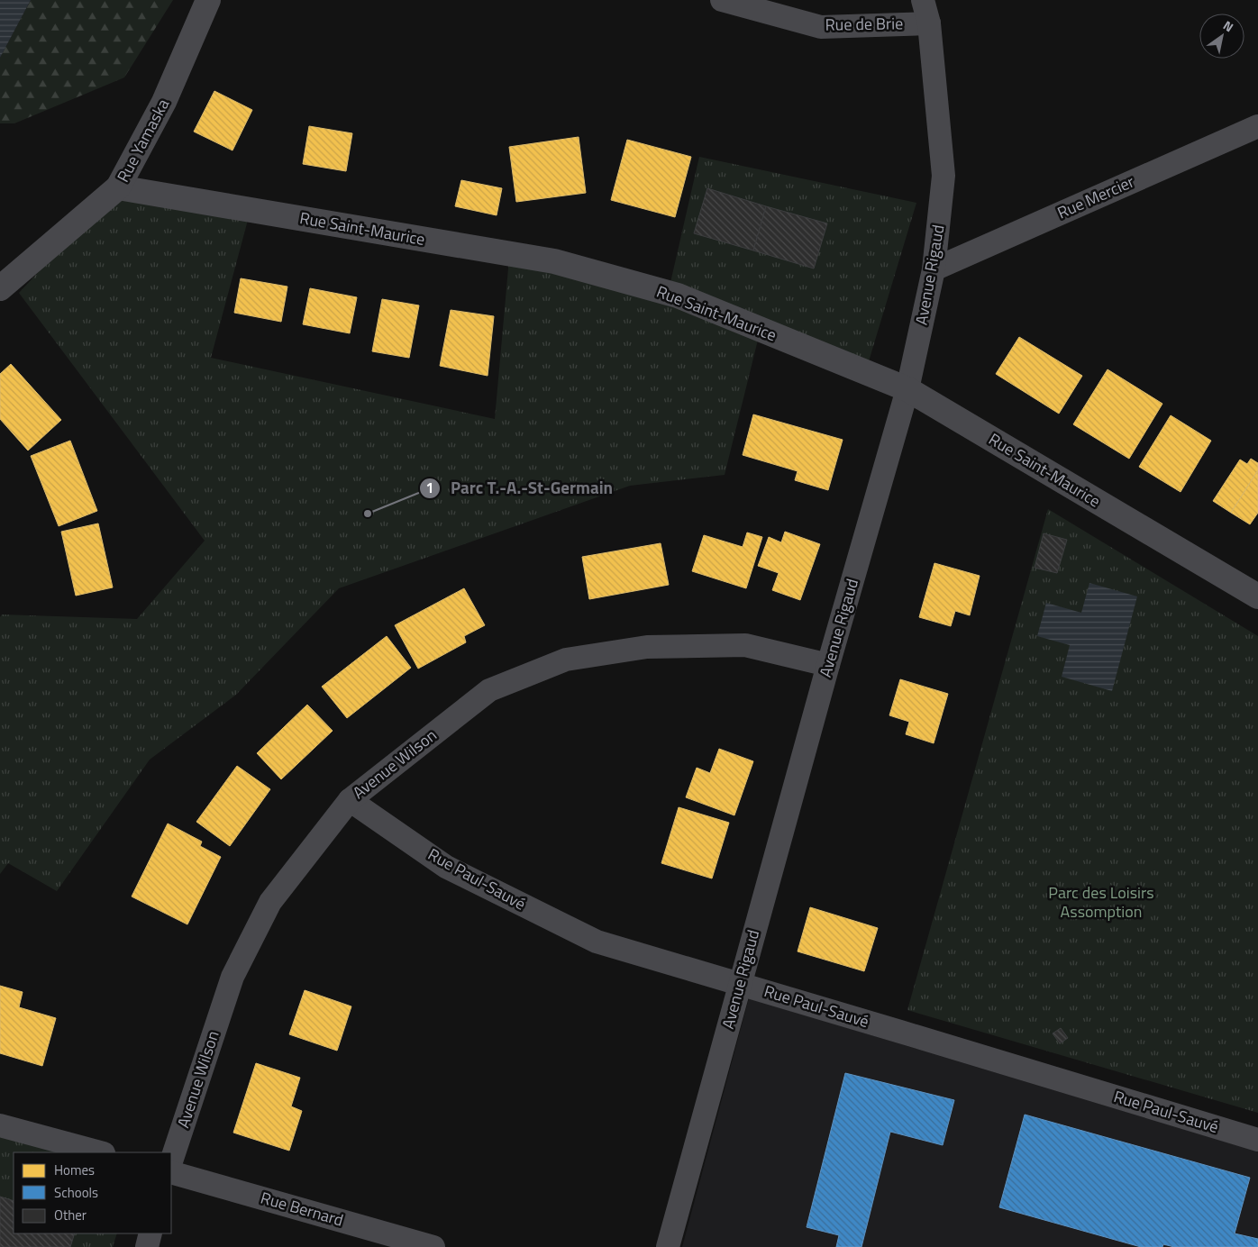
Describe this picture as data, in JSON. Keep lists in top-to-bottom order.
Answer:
{
  "streets": {
    "street": [
      "Rue de Brie",
      "Rue Yamaska",
      "Rue Mercier",
      "Rue Saint-Maurice",
      "Avenue Rigaud",
      "Avenue Wilson",
      "Rue Paul-Sauvé",
      "Rue Bernard"
    ]
  },
  "crossings": [
    ["Rue de Brie", "Avenue Rigaud"],
    ["Rue Yamaska", "Rue Saint-Maurice"],
    ["Rue Mercier", "Avenue Rigaud"],
    ["Rue Saint-Maurice", "Avenue Rigaud"],
    ["Avenue Rigaud", "Avenue Wilson"],
    ["Avenue Rigaud", "Rue Paul-Sauvé"],
    ["Avenue Wilson", "Rue Paul-Sauvé"]
  ],
  "parks": ["Parc des Loisirs Assomption"],
  "places": ["Parc T.-A.-St-Germain"],
  "legend": ["Homes", "Schools", "Other"],
  "north": "top right"
}
